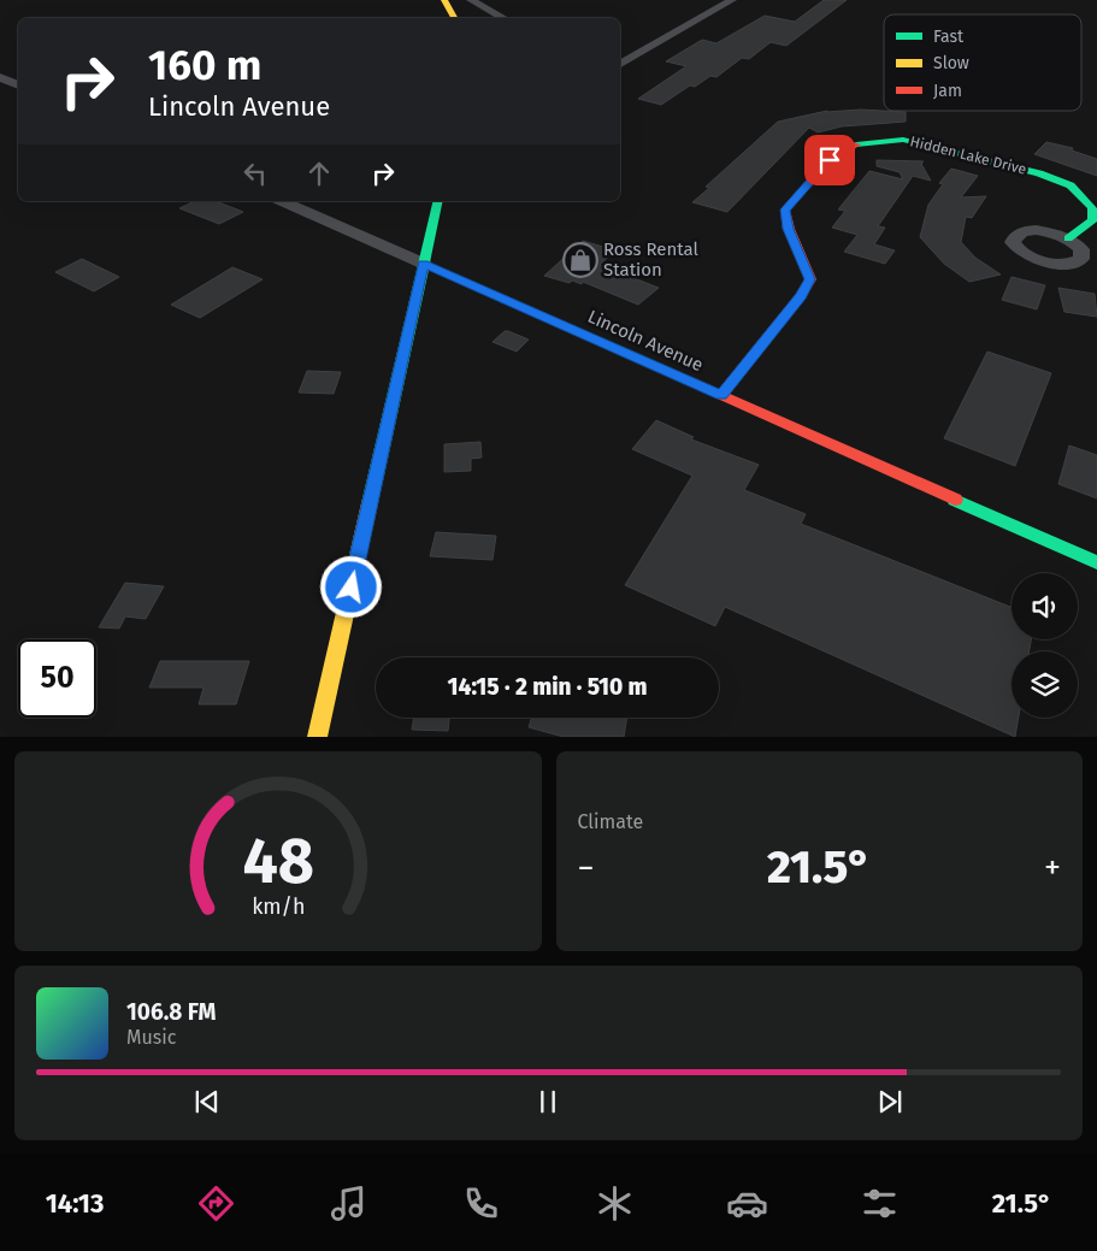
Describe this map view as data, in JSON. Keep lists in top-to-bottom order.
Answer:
{
  "streets": {
    "street": ["Hidden Lake Drive", "Lincoln Avenue"]
  },
  "crossings": [
    ["Hidden Lake Drive", "Lincoln Avenue"]
  ],
  "places": {
    "shop": ["Ross Rental Station"]
  },
  "legend": ["Fast", "Slow", "Jam"],
  "page": {
    "turn": ["160 m", "Lincoln Avenue"],
    "limit": "50",
    "trip": "14:15 · 2 min · 510 m",
    "tile": "Climate",
    "heat": ["−", "21.5°", "+"],
    "song": ["106.8 FM", "Music"],
    "tabs": ["14:13", "21.5°"],
    "gauge": ["48", "km/h"]
  }
}
